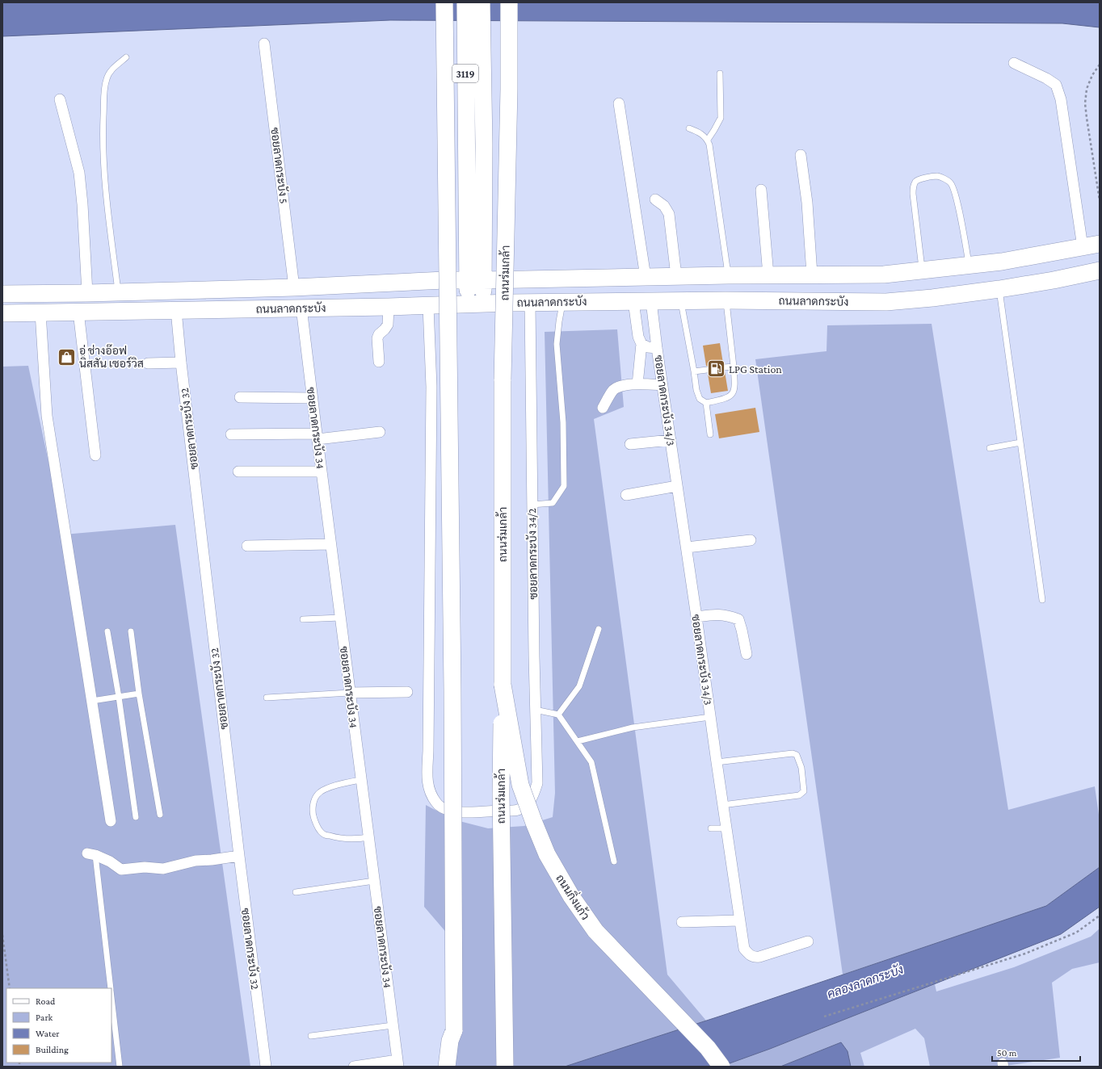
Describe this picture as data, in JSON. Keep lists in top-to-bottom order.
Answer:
{
  "streets": {
    "main road": [
      "3119",
      "ถนนร่มเกล้า",
      "ถนนลาดกระบัง",
      "ถนนกิ่งแก้ว"
    ],
    "street": [
      "ซอยลาดกระบัง 5",
      "ซอยลาดกระบัง 34/3",
      "ซอยลาดกระบัง 34",
      "ซอยลาดกระบัง 32",
      "ซอยลาดกระบัง 34/2"
    ]
  },
  "crossings": [
    ["3119", "ถนนร่มเกล้า"],
    ["3119", "ถนนลาดกระบัง"],
    ["ซอยลาดกระบัง 5", "ถนนลาดกระบัง"],
    ["ถนนร่มเกล้า", "ถนนลาดกระบัง"],
    ["ถนนร่มเกล้า", "ถนนกิ่งแก้ว"],
    ["ถนนลาดกระบัง", "ซอยลาดกระบัง 34/3"],
    ["ถนนลาดกระบัง", "ซอยลาดกระบัง 34"],
    ["ถนนลาดกระบัง", "ซอยลาดกระบัง 32"],
    ["ถนนลาดกระบัง", "ซอยลาดกระบัง 34/2"]
  ],
  "water": ["คลองลาดกระบัง"],
  "places": {
    "shop": ["อู่ ช่างอ๊อฟ นิสสัน เซอร์วิส"],
    "fuel station": ["LPG Station"]
  },
  "legend": [
    "Road",
    "Park",
    "Water",
    "Building"
  ],
  "scale_bar": "50 m"
}
